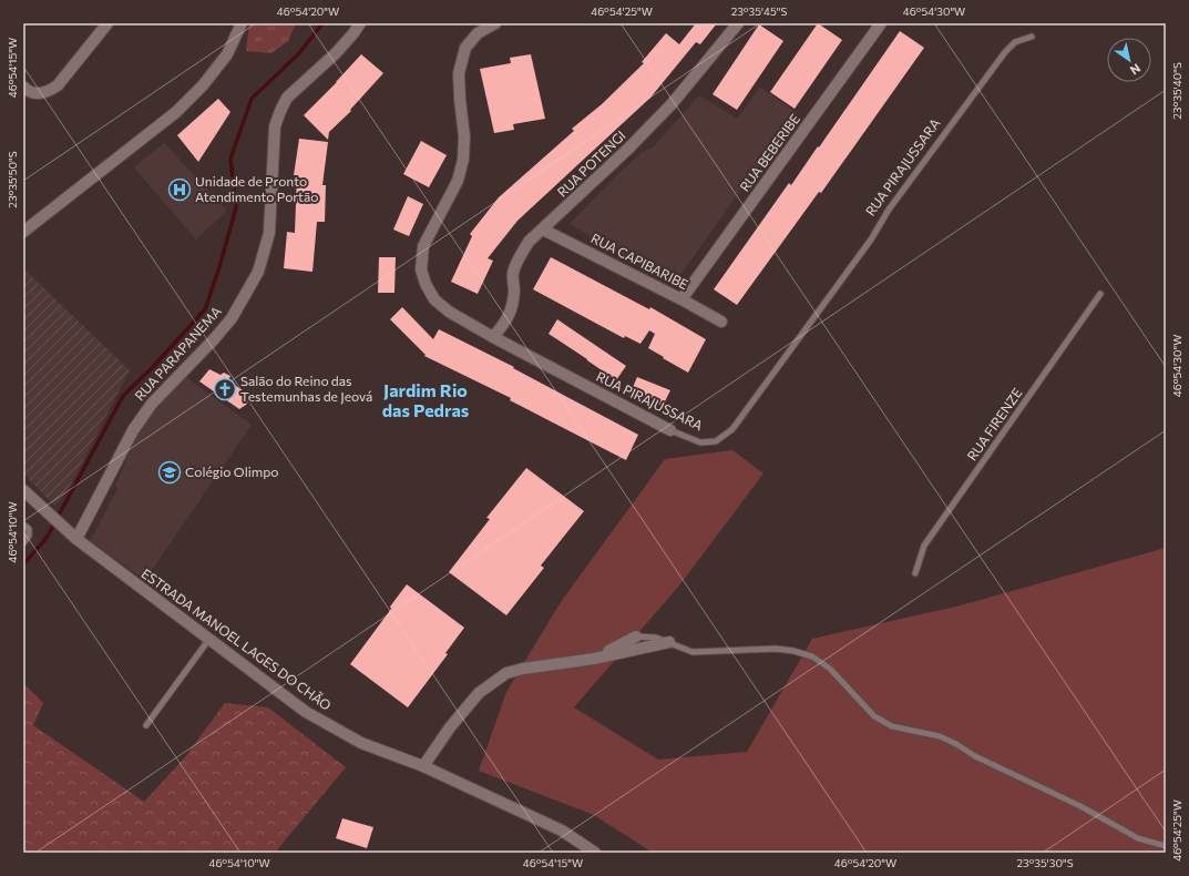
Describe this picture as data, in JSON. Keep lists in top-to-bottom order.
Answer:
{
  "streets": {
    "street": [
      "RUA BEBERIBE",
      "RUA POTENGI",
      "RUA PIRAJUSSARA",
      "RUA CAPIBARIBE",
      "RUA PARAPANEMA",
      "ESTRADA MANOEL LAGES DO CHÃO"
    ],
    "lane": ["RUA FIRENZE"]
  },
  "crossings": [
    ["RUA BEBERIBE", "RUA CAPIBARIBE"],
    ["RUA POTENGI", "RUA PIRAJUSSARA"],
    ["RUA POTENGI", "RUA CAPIBARIBE"],
    ["RUA PARAPANEMA", "ESTRADA MANOEL LAGES DO CHÃO"]
  ],
  "districts": ["Jardim Rio das Pedras"],
  "places": {
    "hospital": ["Unidade de Pronto Atendimento Portão"],
    "church": ["Salão do Reino das Testemunhas de Jeová"],
    "school or university": ["Colégio Olimpo"]
  },
  "north": "bottom right",
  "coordinates": [
    "46°54'20\"W",
    "46°54'25\"W",
    "23°35'45\"S",
    "46°54'30\"W",
    "46°54'15\"W",
    "23°35'40\"S",
    "23°35'50\"S",
    "46°54'10\"W",
    "23°35'30\"S"
  ]
}
